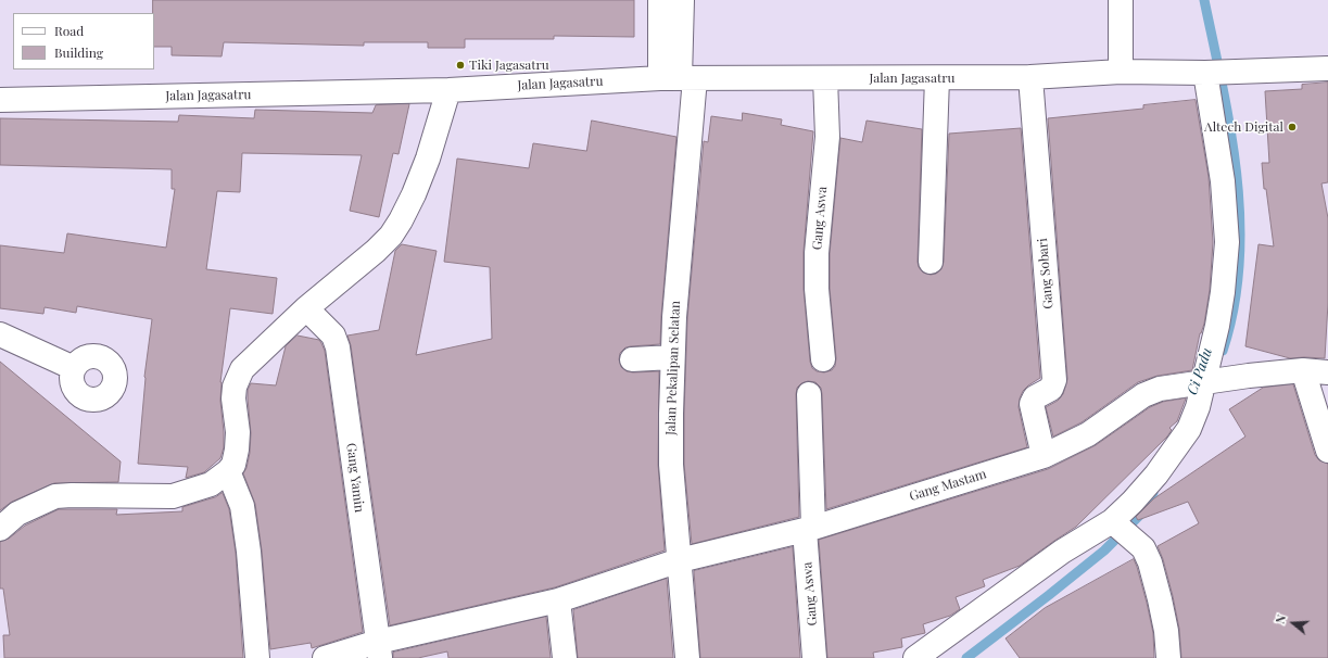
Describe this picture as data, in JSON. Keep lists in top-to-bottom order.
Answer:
{
  "streets": {
    "street": [
      "Jalan Jagasatru",
      "Gang Aswa",
      "Gang Sobari",
      "Jalan Pekalipan Selatan",
      "Gang Yamin",
      "Gang Mastam"
    ]
  },
  "crossings": [
    ["Jalan Jagasatru", "Gang Aswa"],
    ["Jalan Jagasatru", "Gang Sobari"],
    ["Jalan Jagasatru", "Jalan Pekalipan Selatan"],
    ["Gang Aswa", "Gang Mastam"],
    ["Gang Sobari", "Gang Mastam"],
    ["Jalan Pekalipan Selatan", "Gang Mastam"],
    ["Gang Yamin", "Gang Mastam"]
  ],
  "water": ["Ci Padu"],
  "places": ["Tiki Jagasatru", "Altech Digital"],
  "legend": ["Road", "Building"],
  "north": "left"
}
